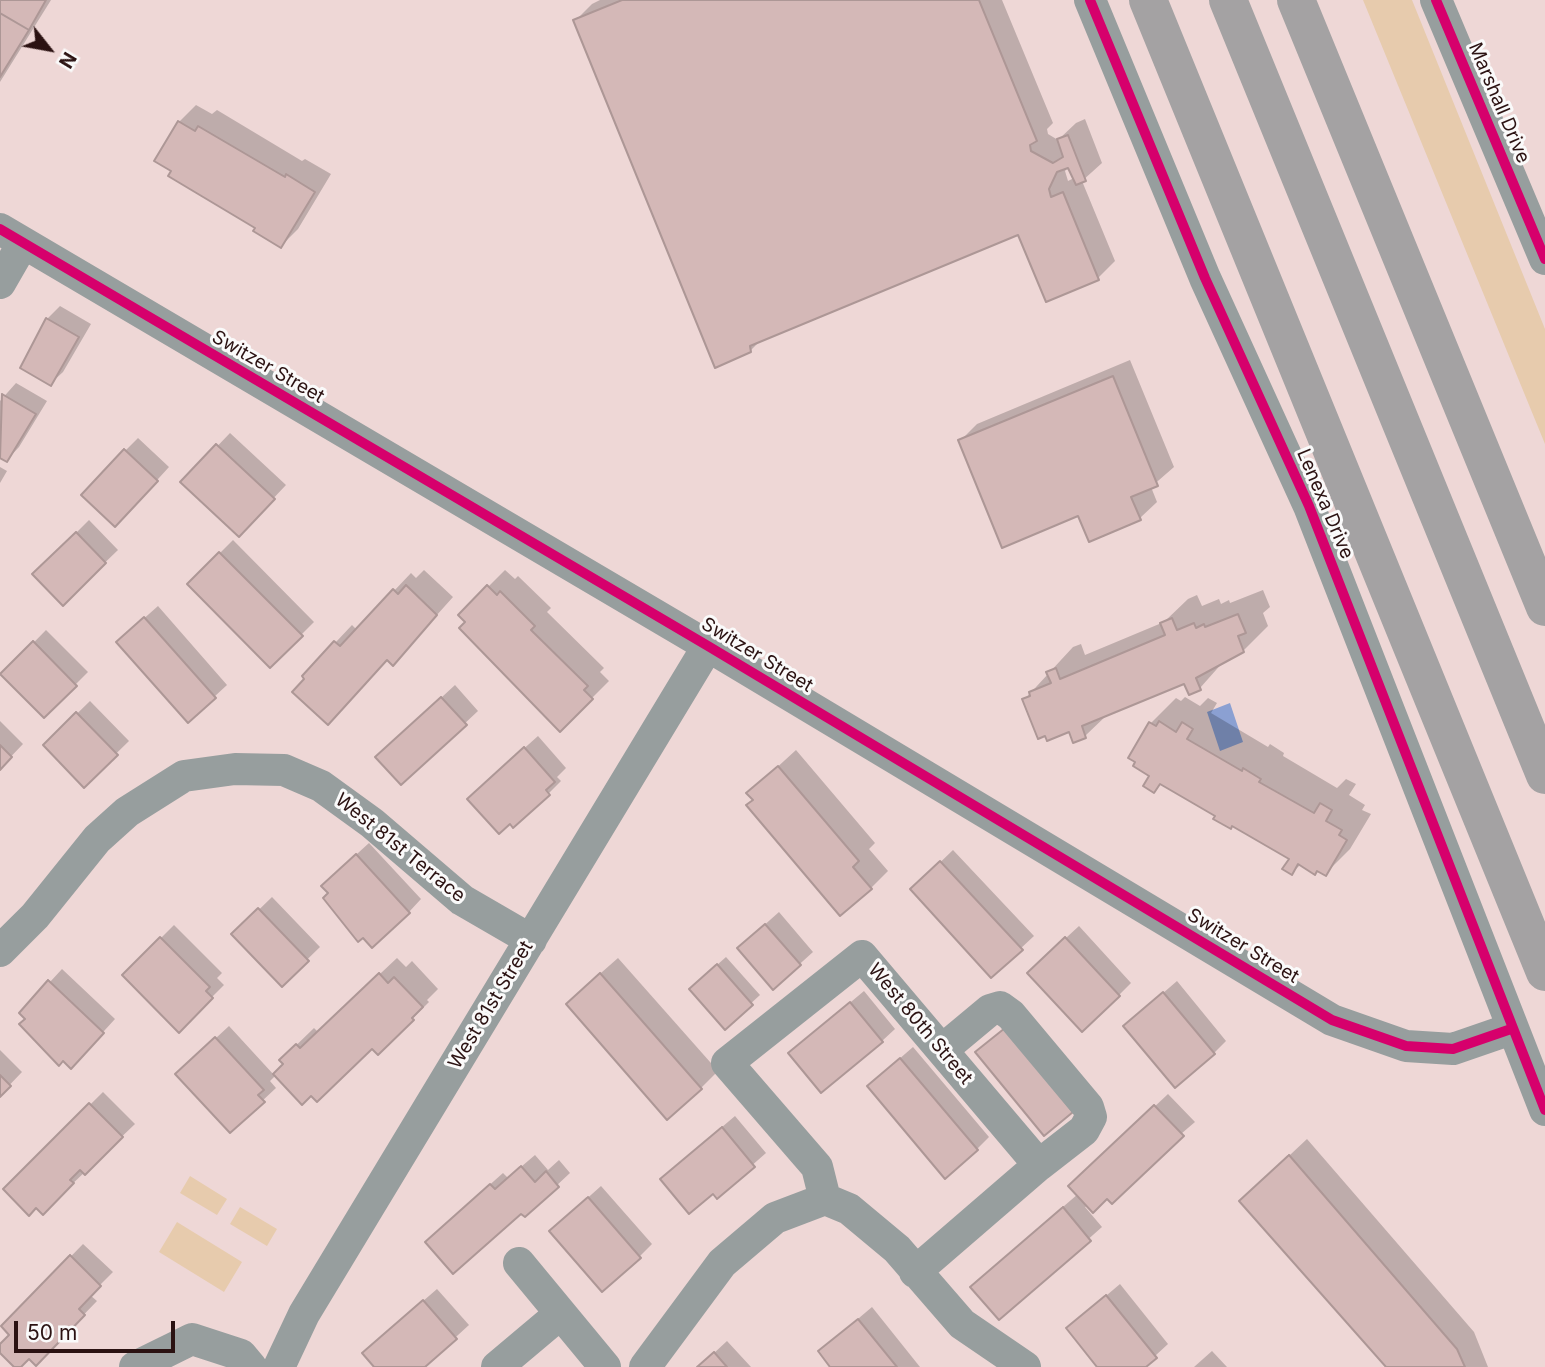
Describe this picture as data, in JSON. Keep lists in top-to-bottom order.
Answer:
{
  "streets": {
    "street": [
      "Marshall Drive",
      "Switzer Street",
      "Lenexa Drive",
      "West 81st Terrace",
      "West 81st Street",
      "West 80th Street"
    ]
  },
  "crossings": [
    ["Switzer Street", "Lenexa Drive"],
    ["Switzer Street", "West 81st Street"],
    ["West 81st Terrace", "West 81st Street"]
  ],
  "scale_bar": "50 m",
  "north": "bottom right"
}
